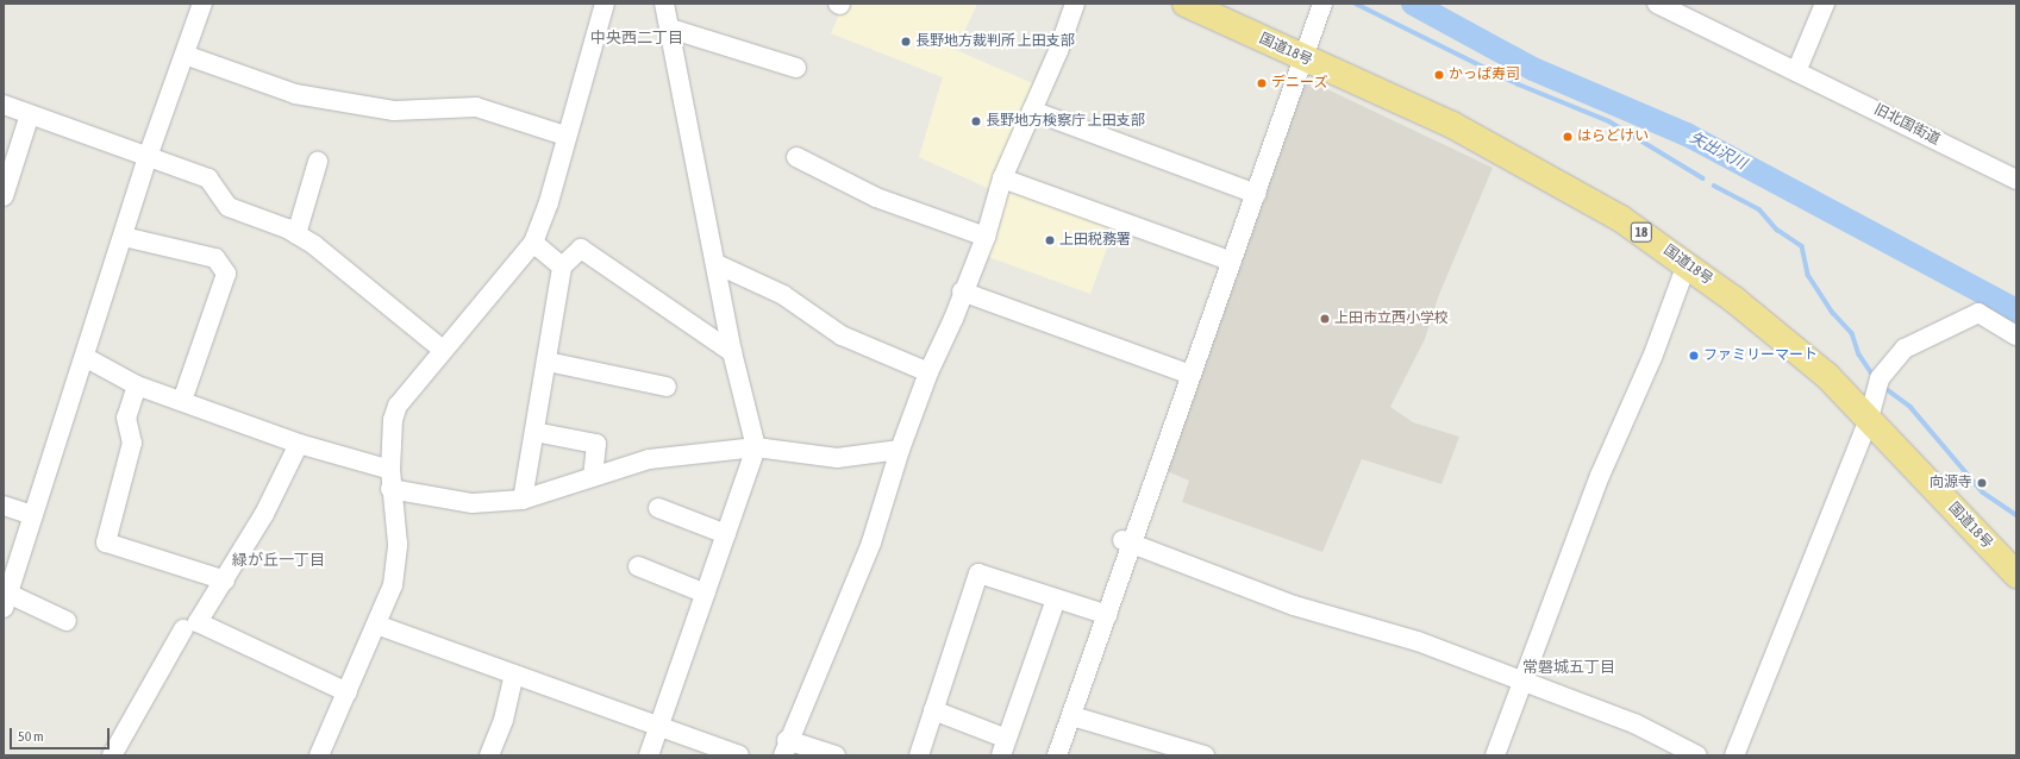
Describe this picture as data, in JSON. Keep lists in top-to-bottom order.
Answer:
{
  "streets": {
    "highway": ["国道18号", "18"],
    "street": ["旧北国街道"]
  },
  "districts": ["中央西二丁目", "緑が丘一丁目", "常磐城五丁目"],
  "water": ["矢出沢川"],
  "places": [
    "長野地方裁判所 上田支部",
    "かっぱ寿司",
    "デニーズ",
    "長野地方検察庁 上田支部",
    "はらどけい",
    "上田税務署",
    "上田市立西小学校",
    "ファミリーマート",
    "向源寺"
  ],
  "scale_bar": "50 m"
}
